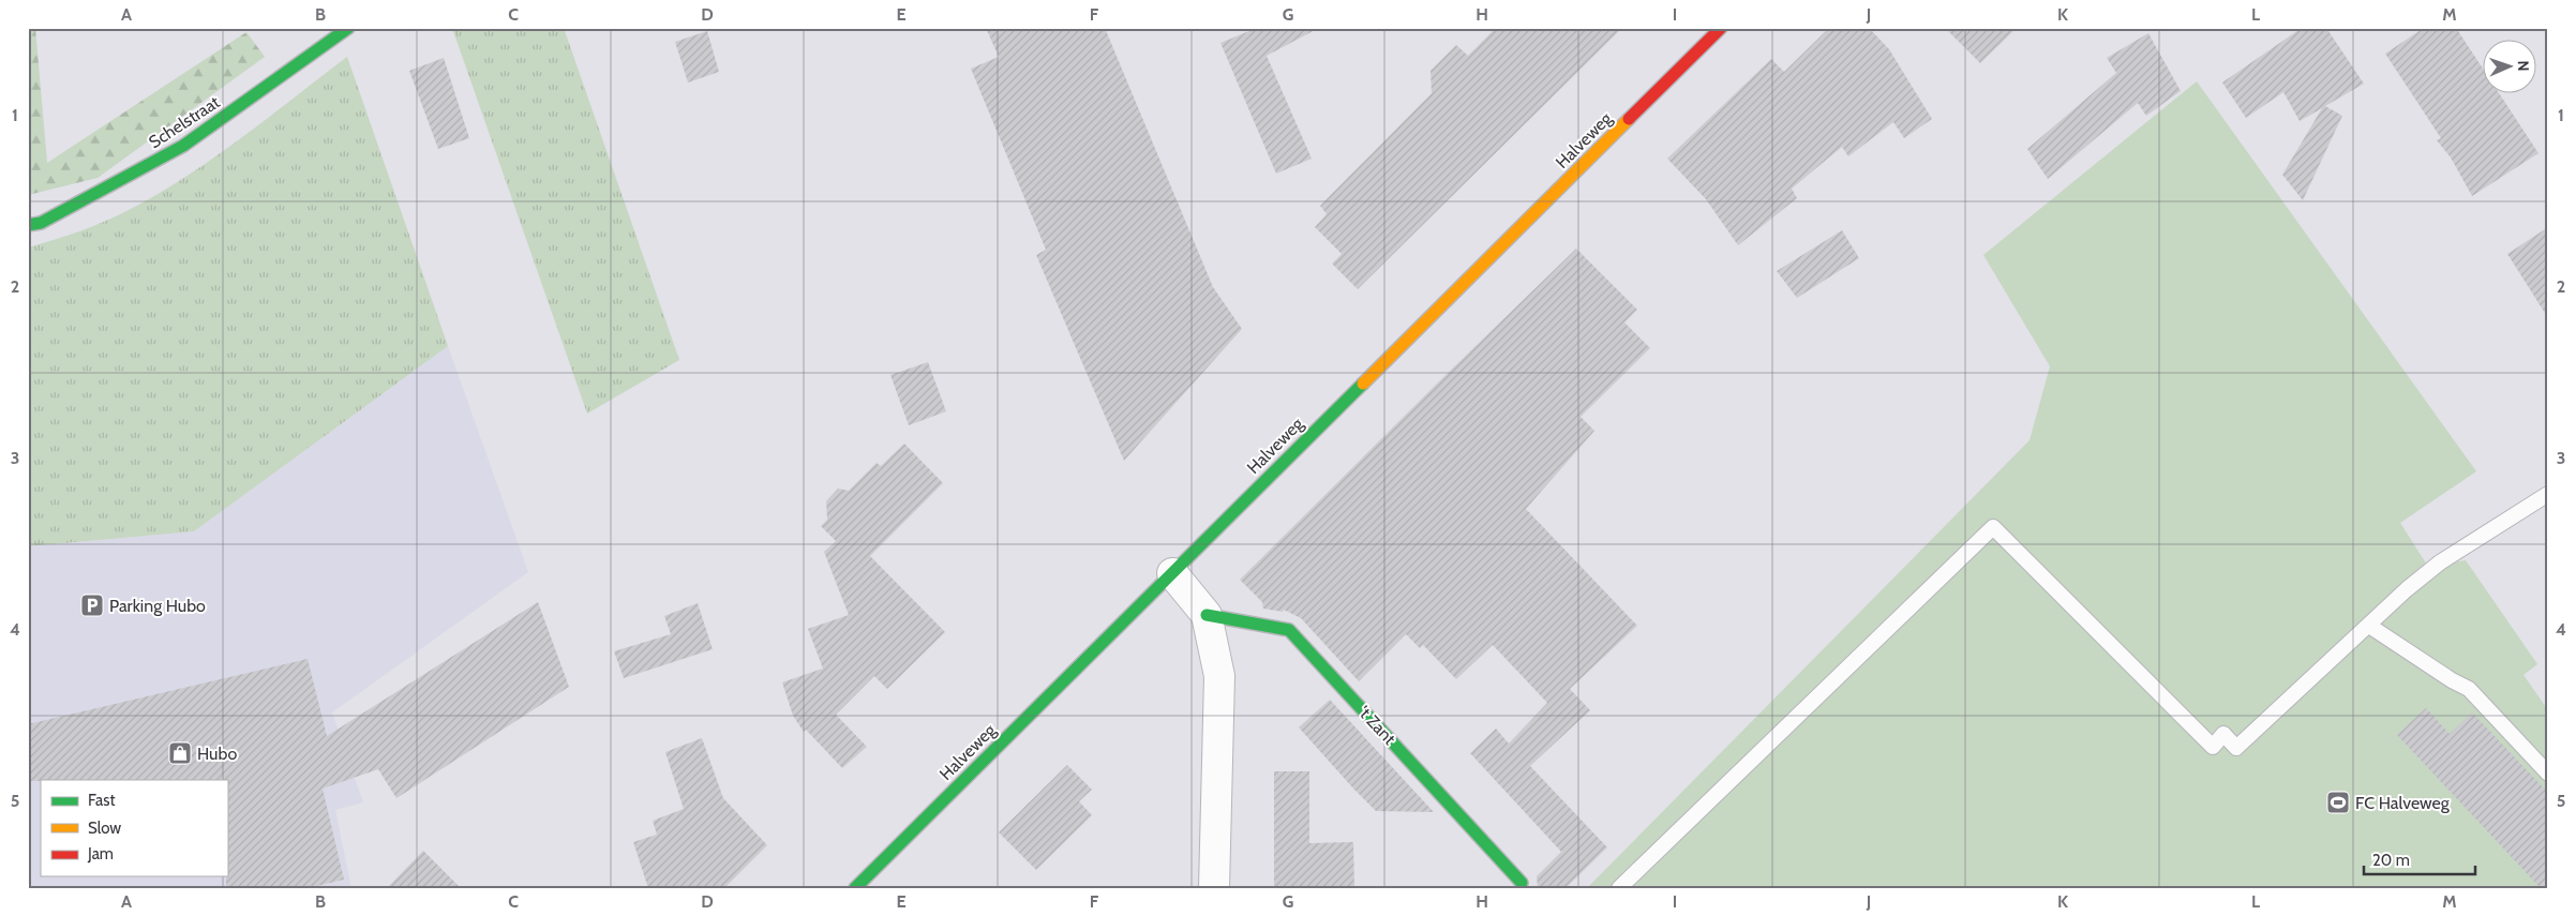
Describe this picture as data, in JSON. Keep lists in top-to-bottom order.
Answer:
{
  "streets": {
    "main road": ["Schelstraat", "Halveweg", "'t Zant"]
  },
  "places": {
    "parking": ["Parking Hubo"],
    "shop": ["Hubo"],
    "sports": ["FC Halveweg"]
  },
  "legend": ["Fast", "Slow", "Jam"],
  "scale_bar": "20 m",
  "north": "right",
  "grid": {
    "columns": [
      "A",
      "B",
      "C",
      "D",
      "E",
      "F",
      "G",
      "H",
      "I",
      "J",
      "K",
      "L",
      "M"
    ],
    "rows": [
      "1",
      "2",
      "3",
      "4",
      "5"
    ]
  }
}
